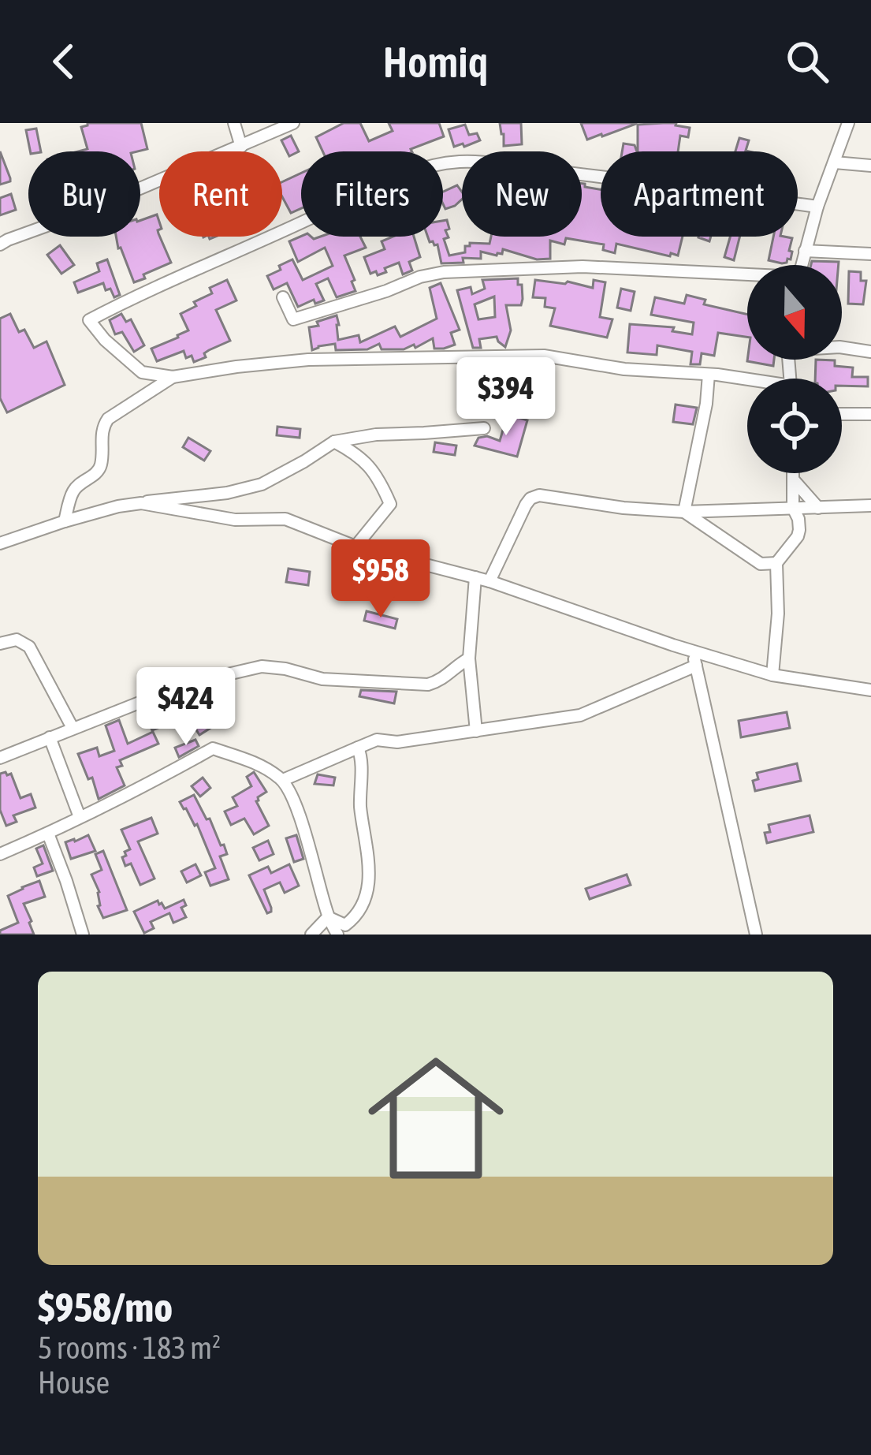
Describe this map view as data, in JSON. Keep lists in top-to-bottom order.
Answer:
{
  "north": "bottom",
  "page": {
    "header": "Homiq",
    "chip": [
      "Buy",
      "Rent",
      "Filters",
      "New",
      "Apartment"
    ],
    "price": ["$394", "$958", "$424"],
    "list": [
      {
        "name": "$958/mo",
        "note": "5 rooms · 183 m² · House"
      }
    ]
  }
}
